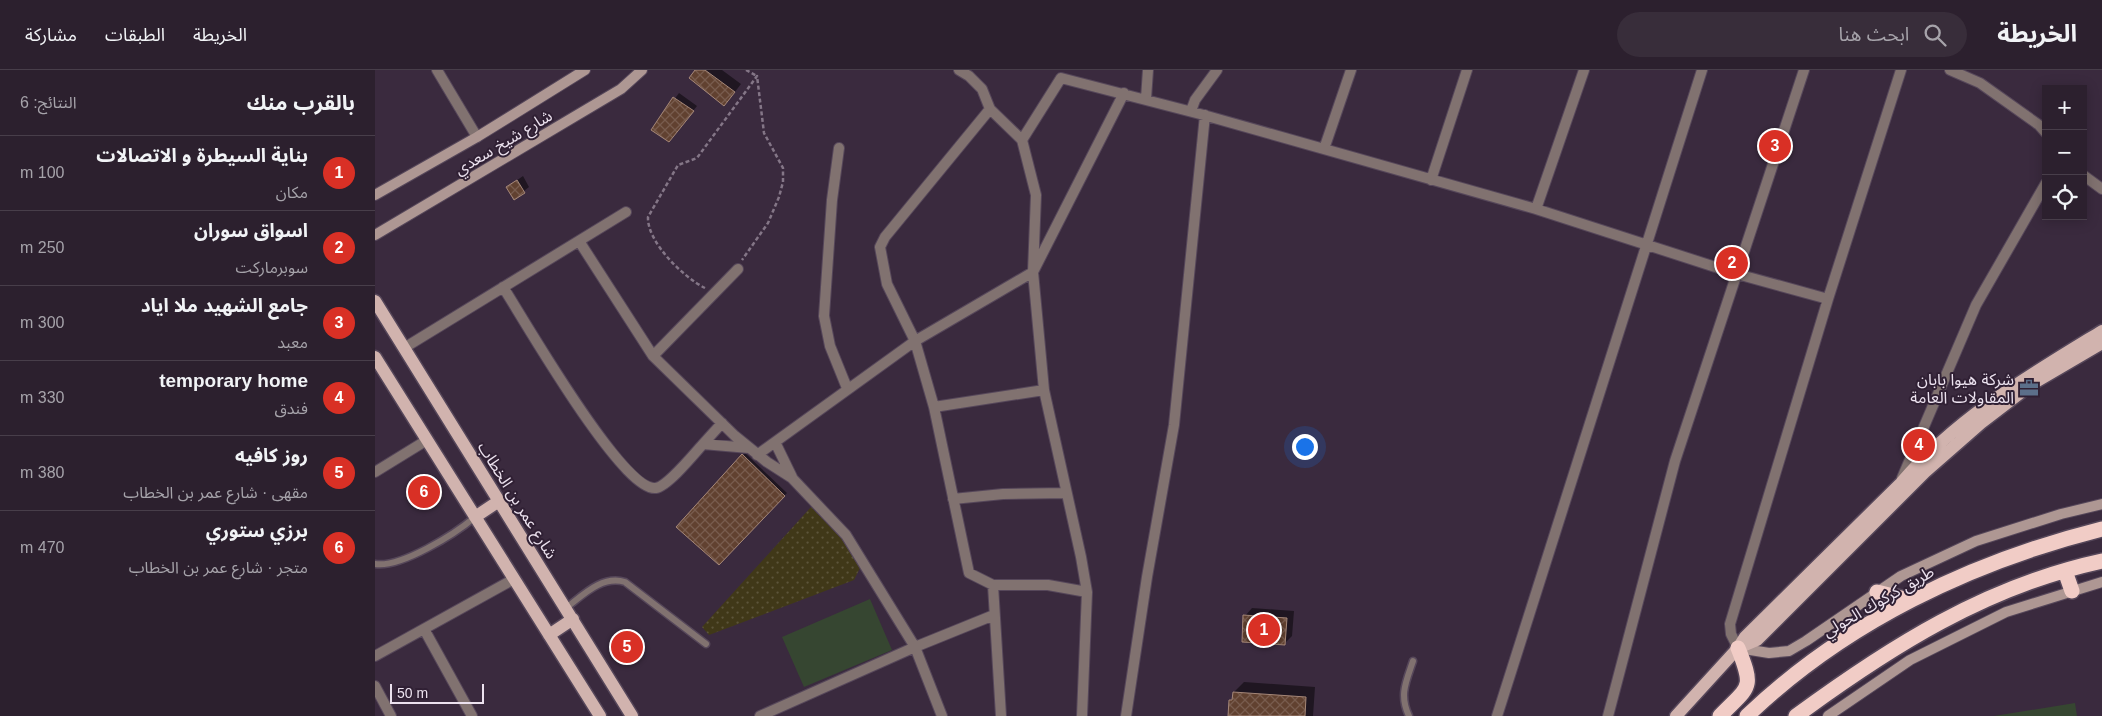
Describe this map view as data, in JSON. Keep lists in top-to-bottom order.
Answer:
{
  "streets": {
    "highway": ["طريق كركوك الحولي"],
    "main road": ["شارع شيخ سعدي", "شارع عمر بن الخطاب"]
  },
  "places": {
    "office": ["شركة هيوا بابان المقاولات العامة"]
  },
  "scale_bar": "50 m",
  "page": {
    "header": "الخريطة",
    "search": "ابحث هنا",
    "nav": ["الخريطة", "الطبقات", "مشاركة"],
    "heading": ["بالقرب منك", "النتائج: 6"],
    "map_buttons": ["+", "−"],
    "pins": [
      "3",
      "2",
      "4",
      "6",
      "1",
      "5"
    ],
    "list": [
      {
        "mark": "1",
        "name": "بناية السيطرة و الاتصالات",
        "note": "مكان",
        "value": "100 m"
      },
      {
        "mark": "2",
        "name": "اسواق سوران",
        "note": "سوبرماركت",
        "value": "250 m"
      },
      {
        "mark": "3",
        "name": "جامع الشهيد ملا اياد",
        "note": "معبد",
        "value": "300 m"
      },
      {
        "mark": "4",
        "name": "temporary home",
        "note": "فندق",
        "value": "330 m"
      },
      {
        "mark": "5",
        "name": "روز كافيه",
        "note": "مقهى · شارع عمر بن الخطاب",
        "value": "380 m"
      },
      {
        "mark": "6",
        "name": "برزي ستوري",
        "note": "متجر · شارع عمر بن الخطاب",
        "value": "470 m"
      }
    ],
    "scale": "50 m"
  }
}
